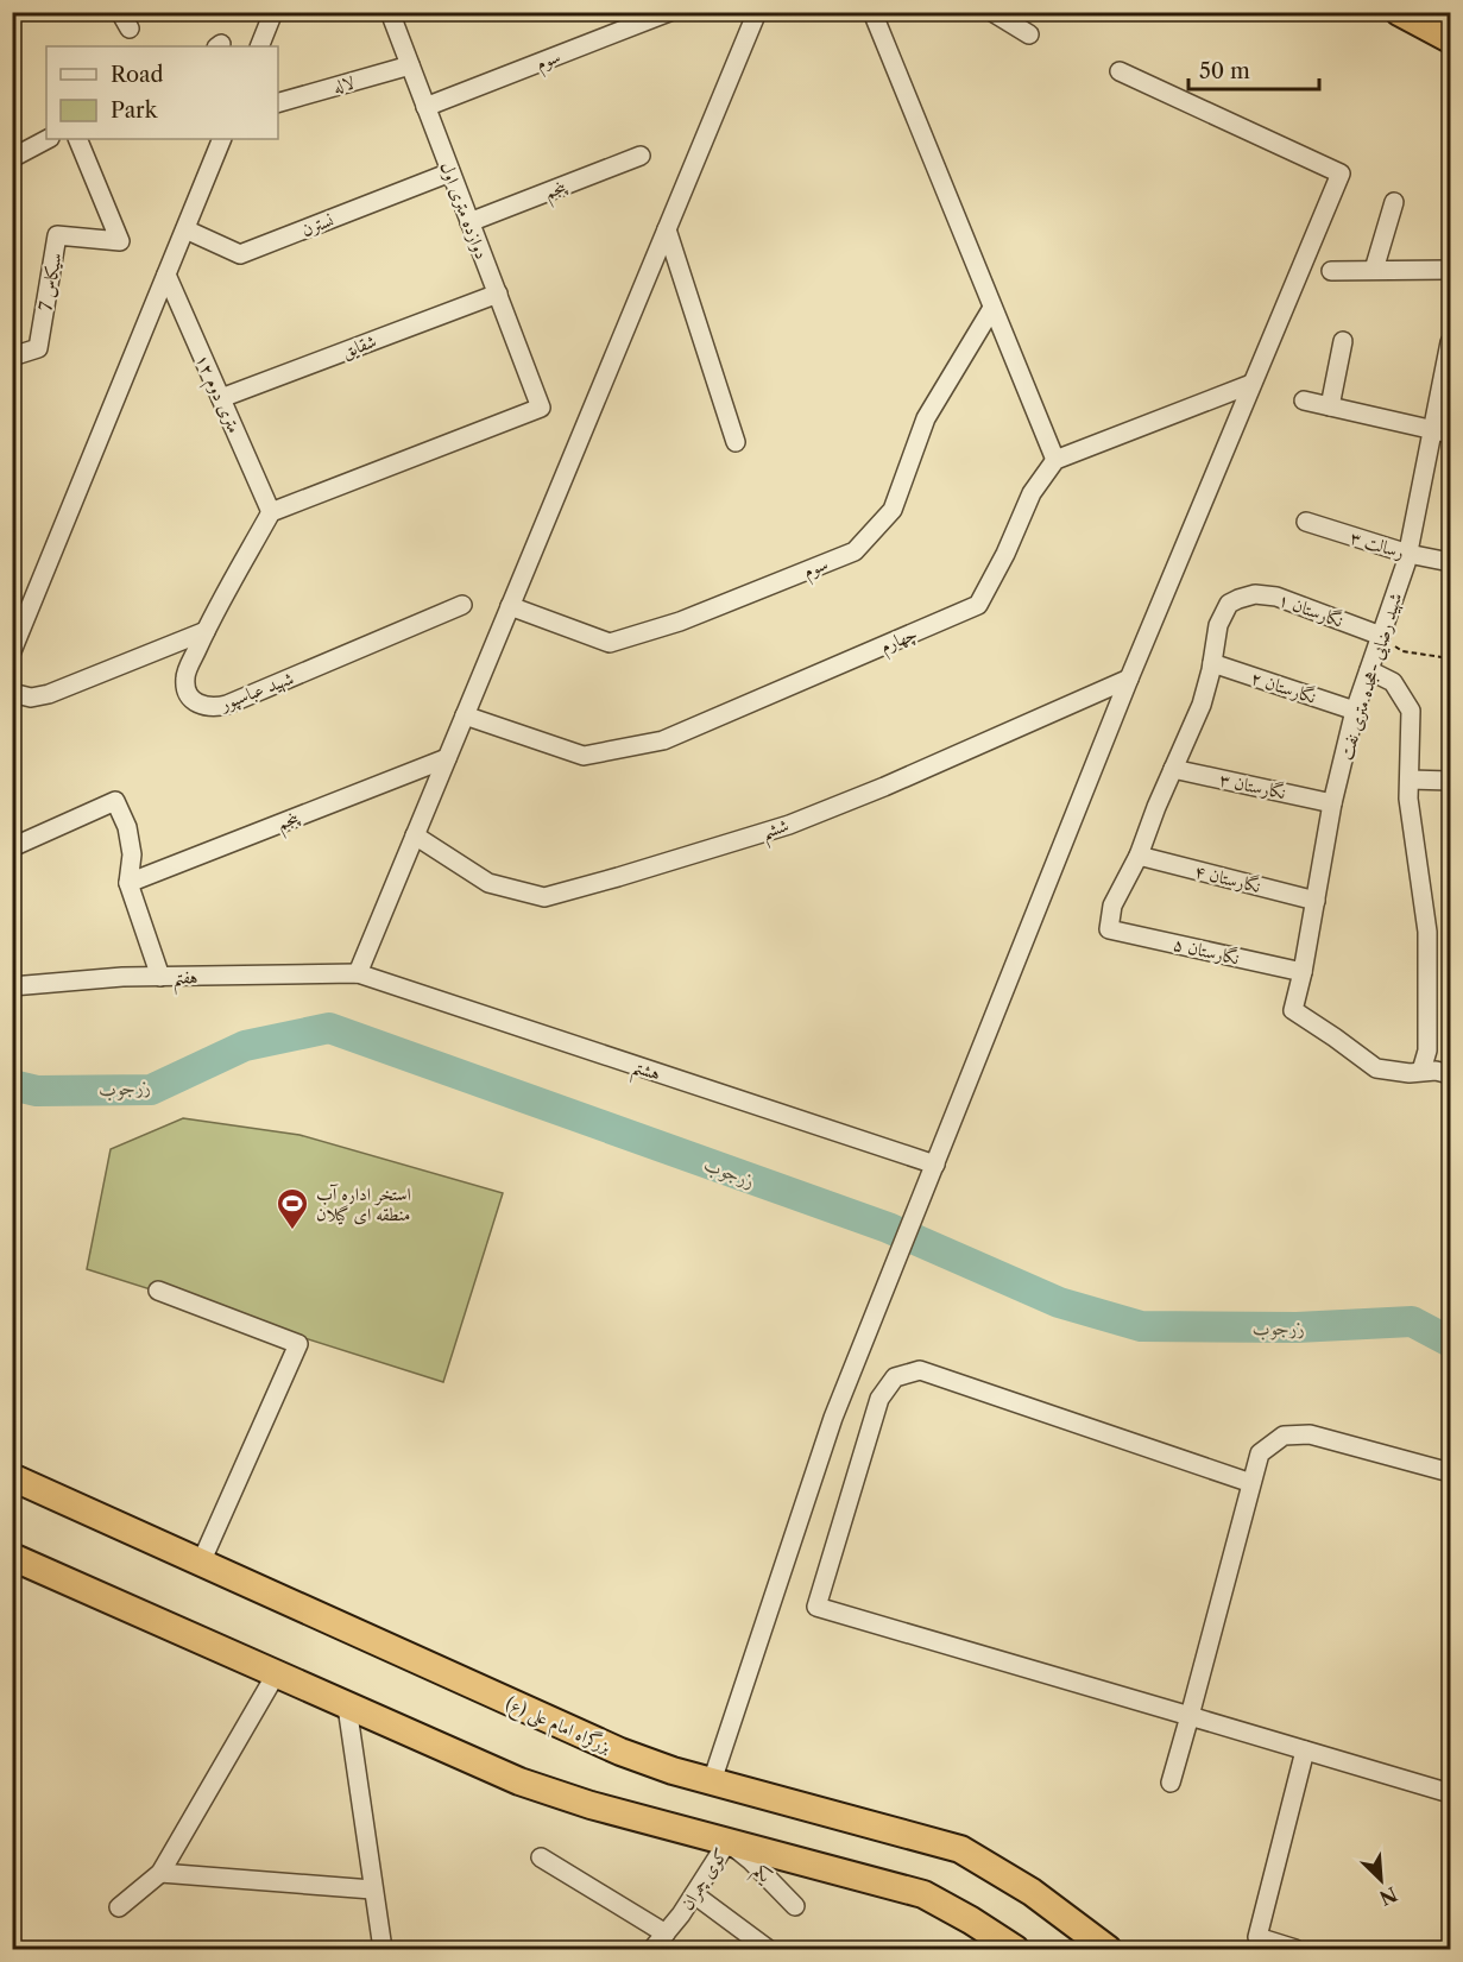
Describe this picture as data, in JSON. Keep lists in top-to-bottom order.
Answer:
{
  "streets": {
    "highway": ["بزرگراه امام علی (ع)"],
    "street": [
      "سوم",
      "لاله",
      "پنجم",
      "دوازده متری اول",
      "نسترن",
      "سیکاس 7",
      "شقایق",
      "۱۲ متری دوم",
      "رسالت ۳",
      "نگارستان ۱",
      "چهارم",
      "شهید رضایی -هجده متری نفت",
      "نگارستان ۲",
      "شهید عباسپور",
      "نگارستان ۳",
      "ششم",
      "نگارستان ۴",
      "نگارستان ۵",
      "هفتم",
      "هشتم",
      "یکم",
      "کوی چمران"
    ]
  },
  "crossings": [
    ["سوم", "دوازده متری اول"],
    ["لاله", "دوازده متری اول"],
    ["پنجم", "دوازده متری اول"],
    ["دوازده متری اول", "نسترن"],
    ["دوازده متری اول", "شقایق"],
    ["دوازده متری اول", "۱۲ متری دوم"],
    ["شقایق", "۱۲ متری دوم"],
    ["رسالت ۳", "شهید رضایی -هجده متری نفت"],
    ["نگارستان ۱", "شهید رضایی -هجده متری نفت"],
    ["نگارستان ۱", "نگارستان ۲"],
    ["شهید رضایی -هجده متری نفت", "نگارستان ۲"],
    ["شهید رضایی -هجده متری نفت", "نگارستان ۳"],
    ["شهید رضایی -هجده متری نفت", "نگارستان ۴"],
    ["شهید رضایی -هجده متری نفت", "نگارستان ۵"],
    ["نگارستان ۴", "نگارستان ۵"],
    ["هفتم", "هشتم"],
    ["یکم", "کوی چمران"]
  ],
  "water": ["زرجوب"],
  "places": {
    "sports": ["استخر اداره آب منطقه ای گیلان"]
  },
  "legend": ["Road", "Park"],
  "scale_bar": "50 m",
  "north": "bottom right"
}
